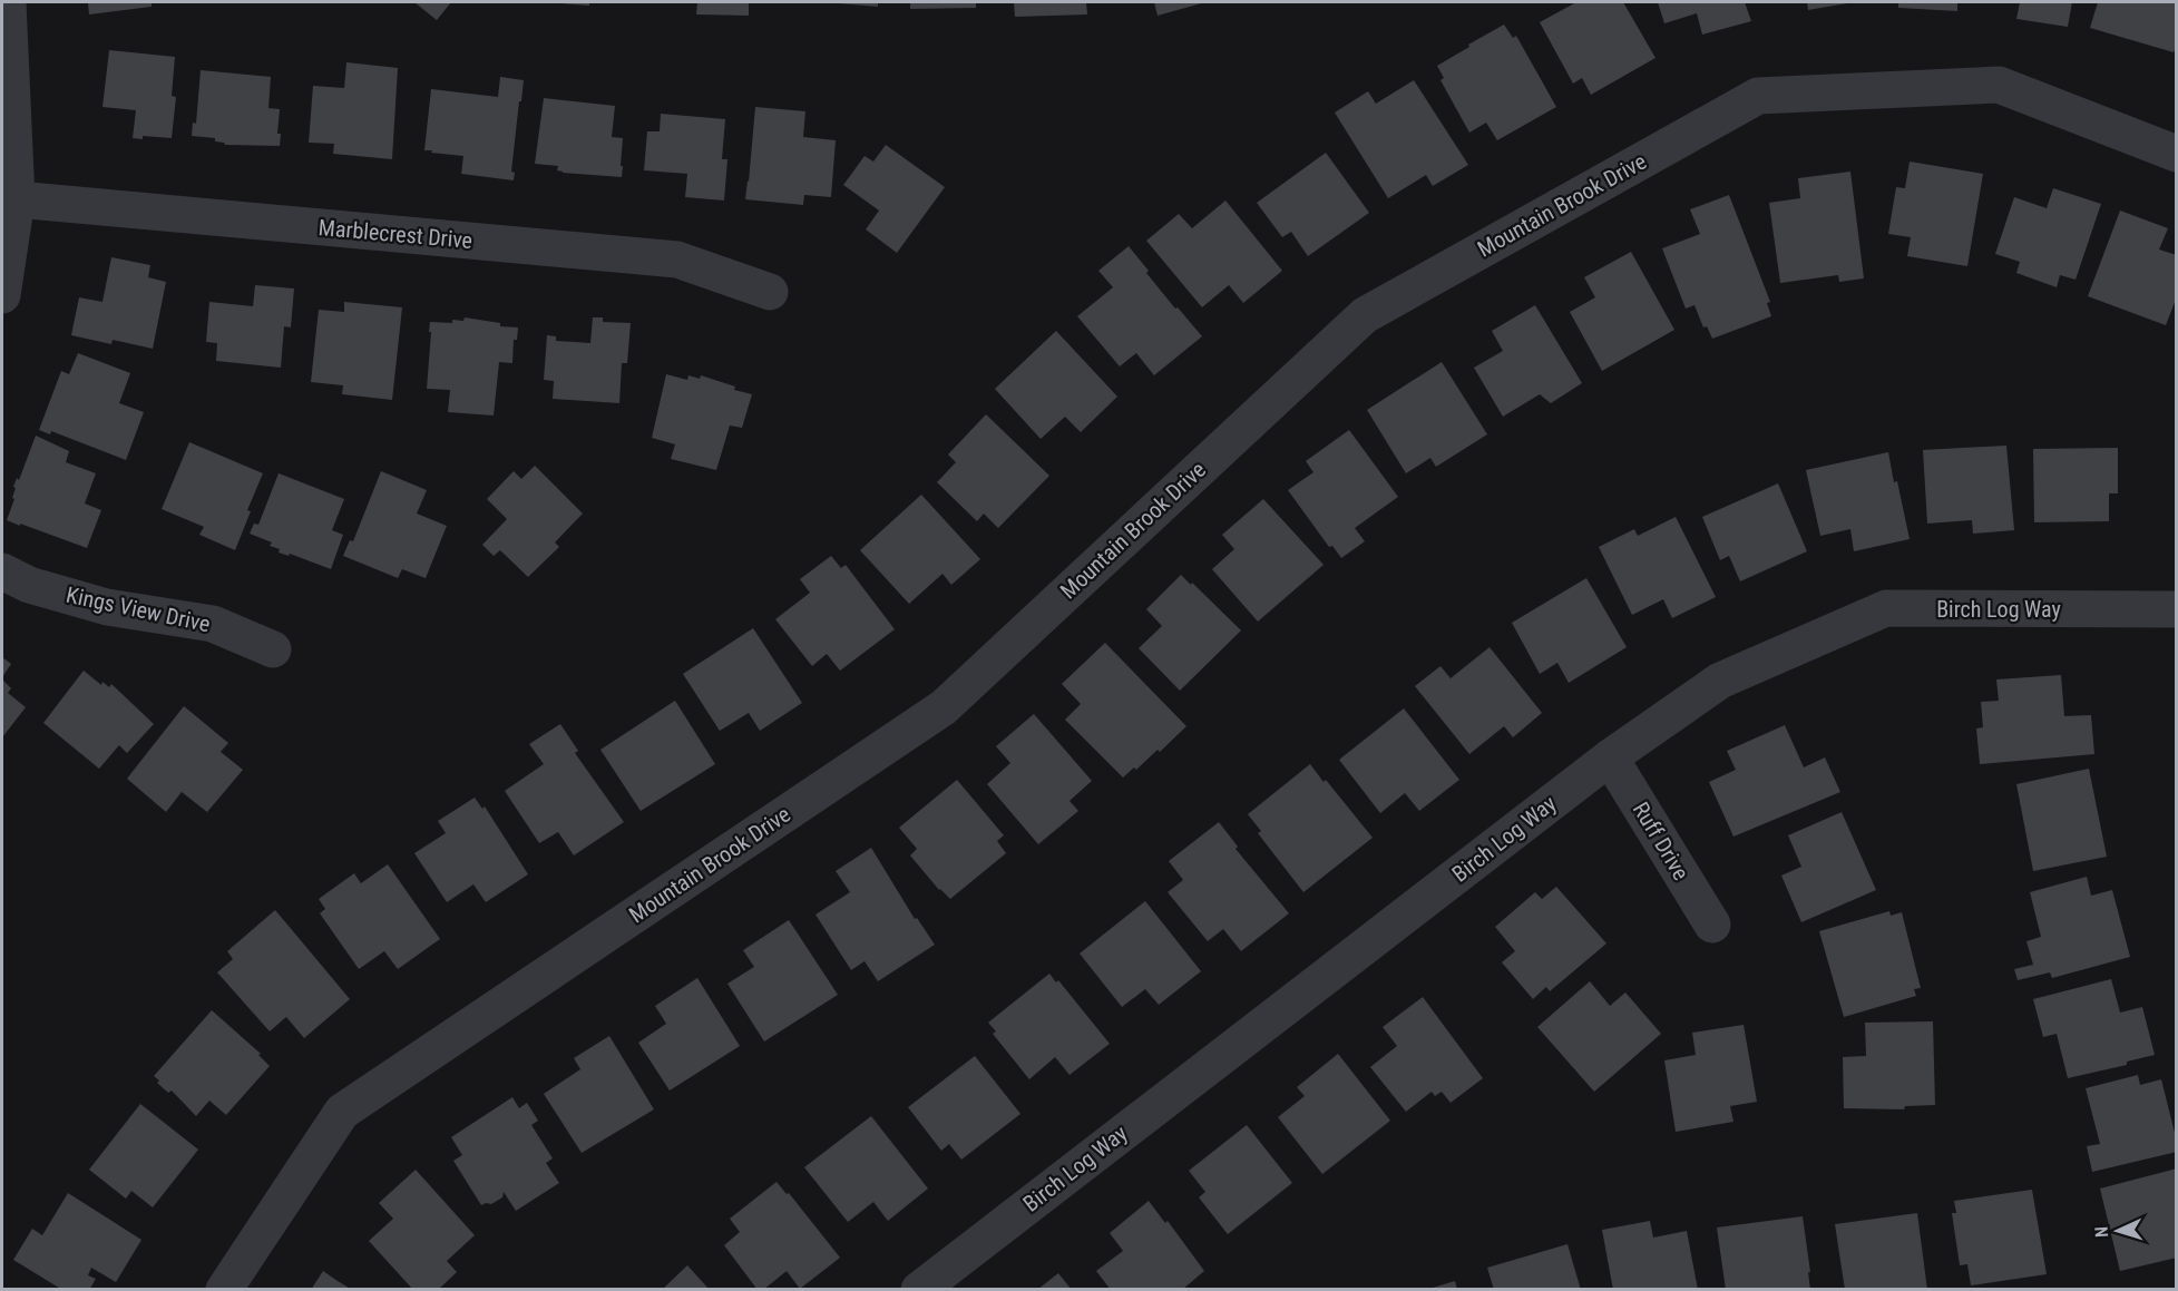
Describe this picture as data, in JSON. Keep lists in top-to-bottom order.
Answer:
{
  "streets": {
    "street": [
      "Mountain Brook Drive",
      "Marblecrest Drive",
      "Kings View Drive",
      "Birch Log Way",
      "Ruff Drive"
    ]
  },
  "crossings": [
    ["Birch Log Way", "Ruff Drive"]
  ],
  "north": "left"
}
